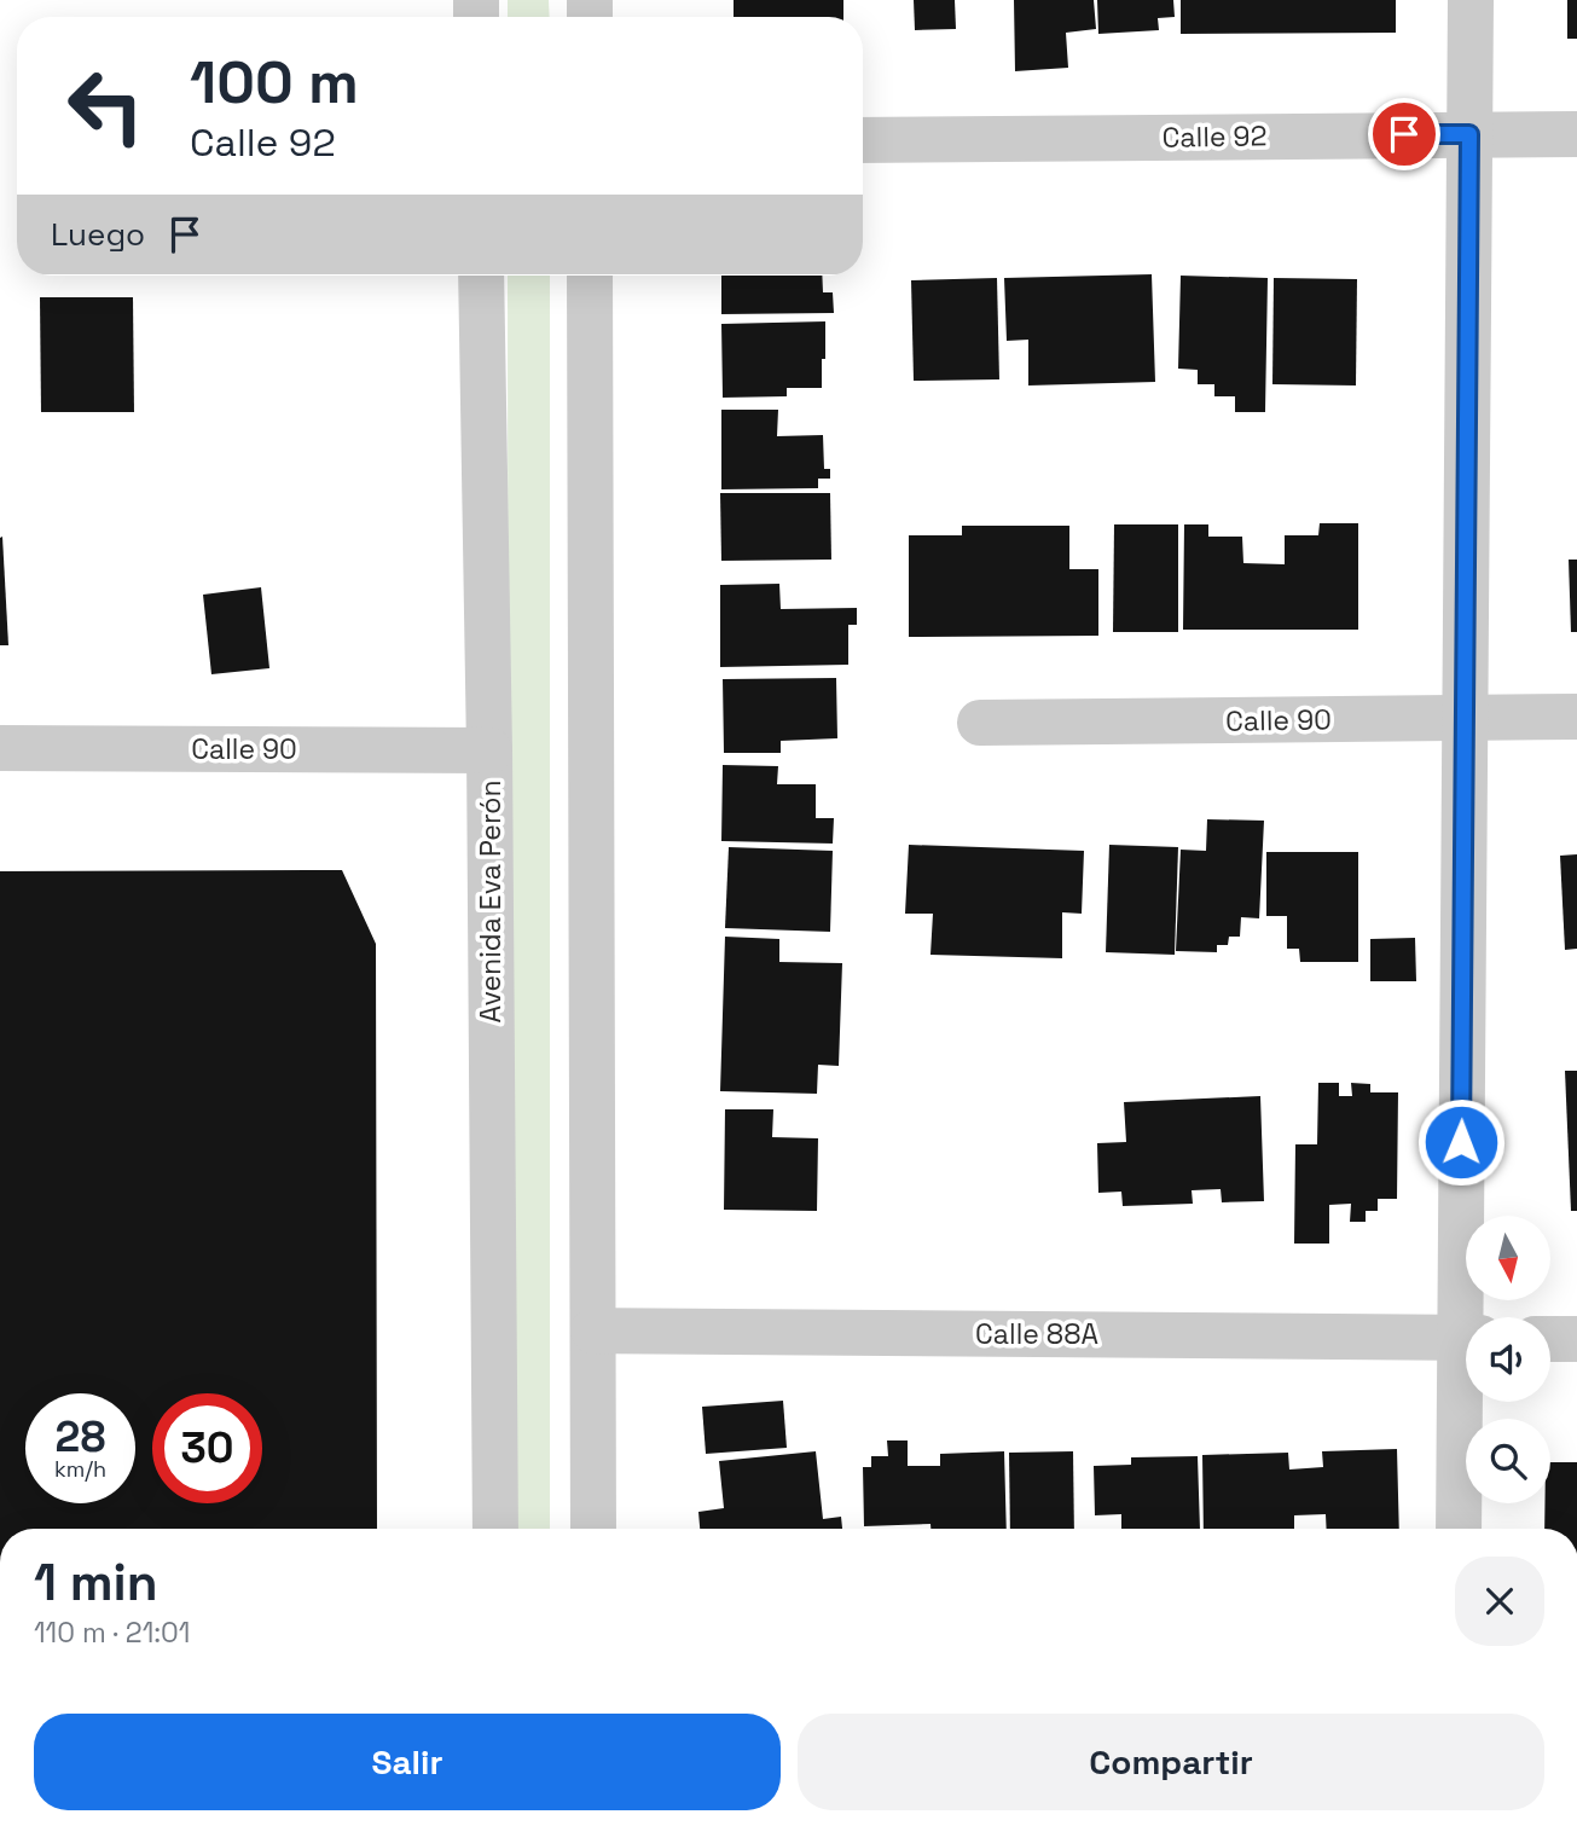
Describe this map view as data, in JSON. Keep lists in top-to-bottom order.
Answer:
{
  "streets": {
    "street": [
      "Calle 92",
      "Calle 90",
      "Avenida Eva Perón",
      "Calle 88A"
    ]
  },
  "crossings": [
    ["Calle 90", "Avenida Eva Perón"]
  ],
  "north": "bottom",
  "page": {
    "turn": ["100 m", "Calle 92"],
    "then": "Luego",
    "speed": "28 km/h",
    "limit": "30",
    "heading": ["1 min", "110 m · 21:01"],
    "buttons": ["Salir", "Compartir"]
  }
}
